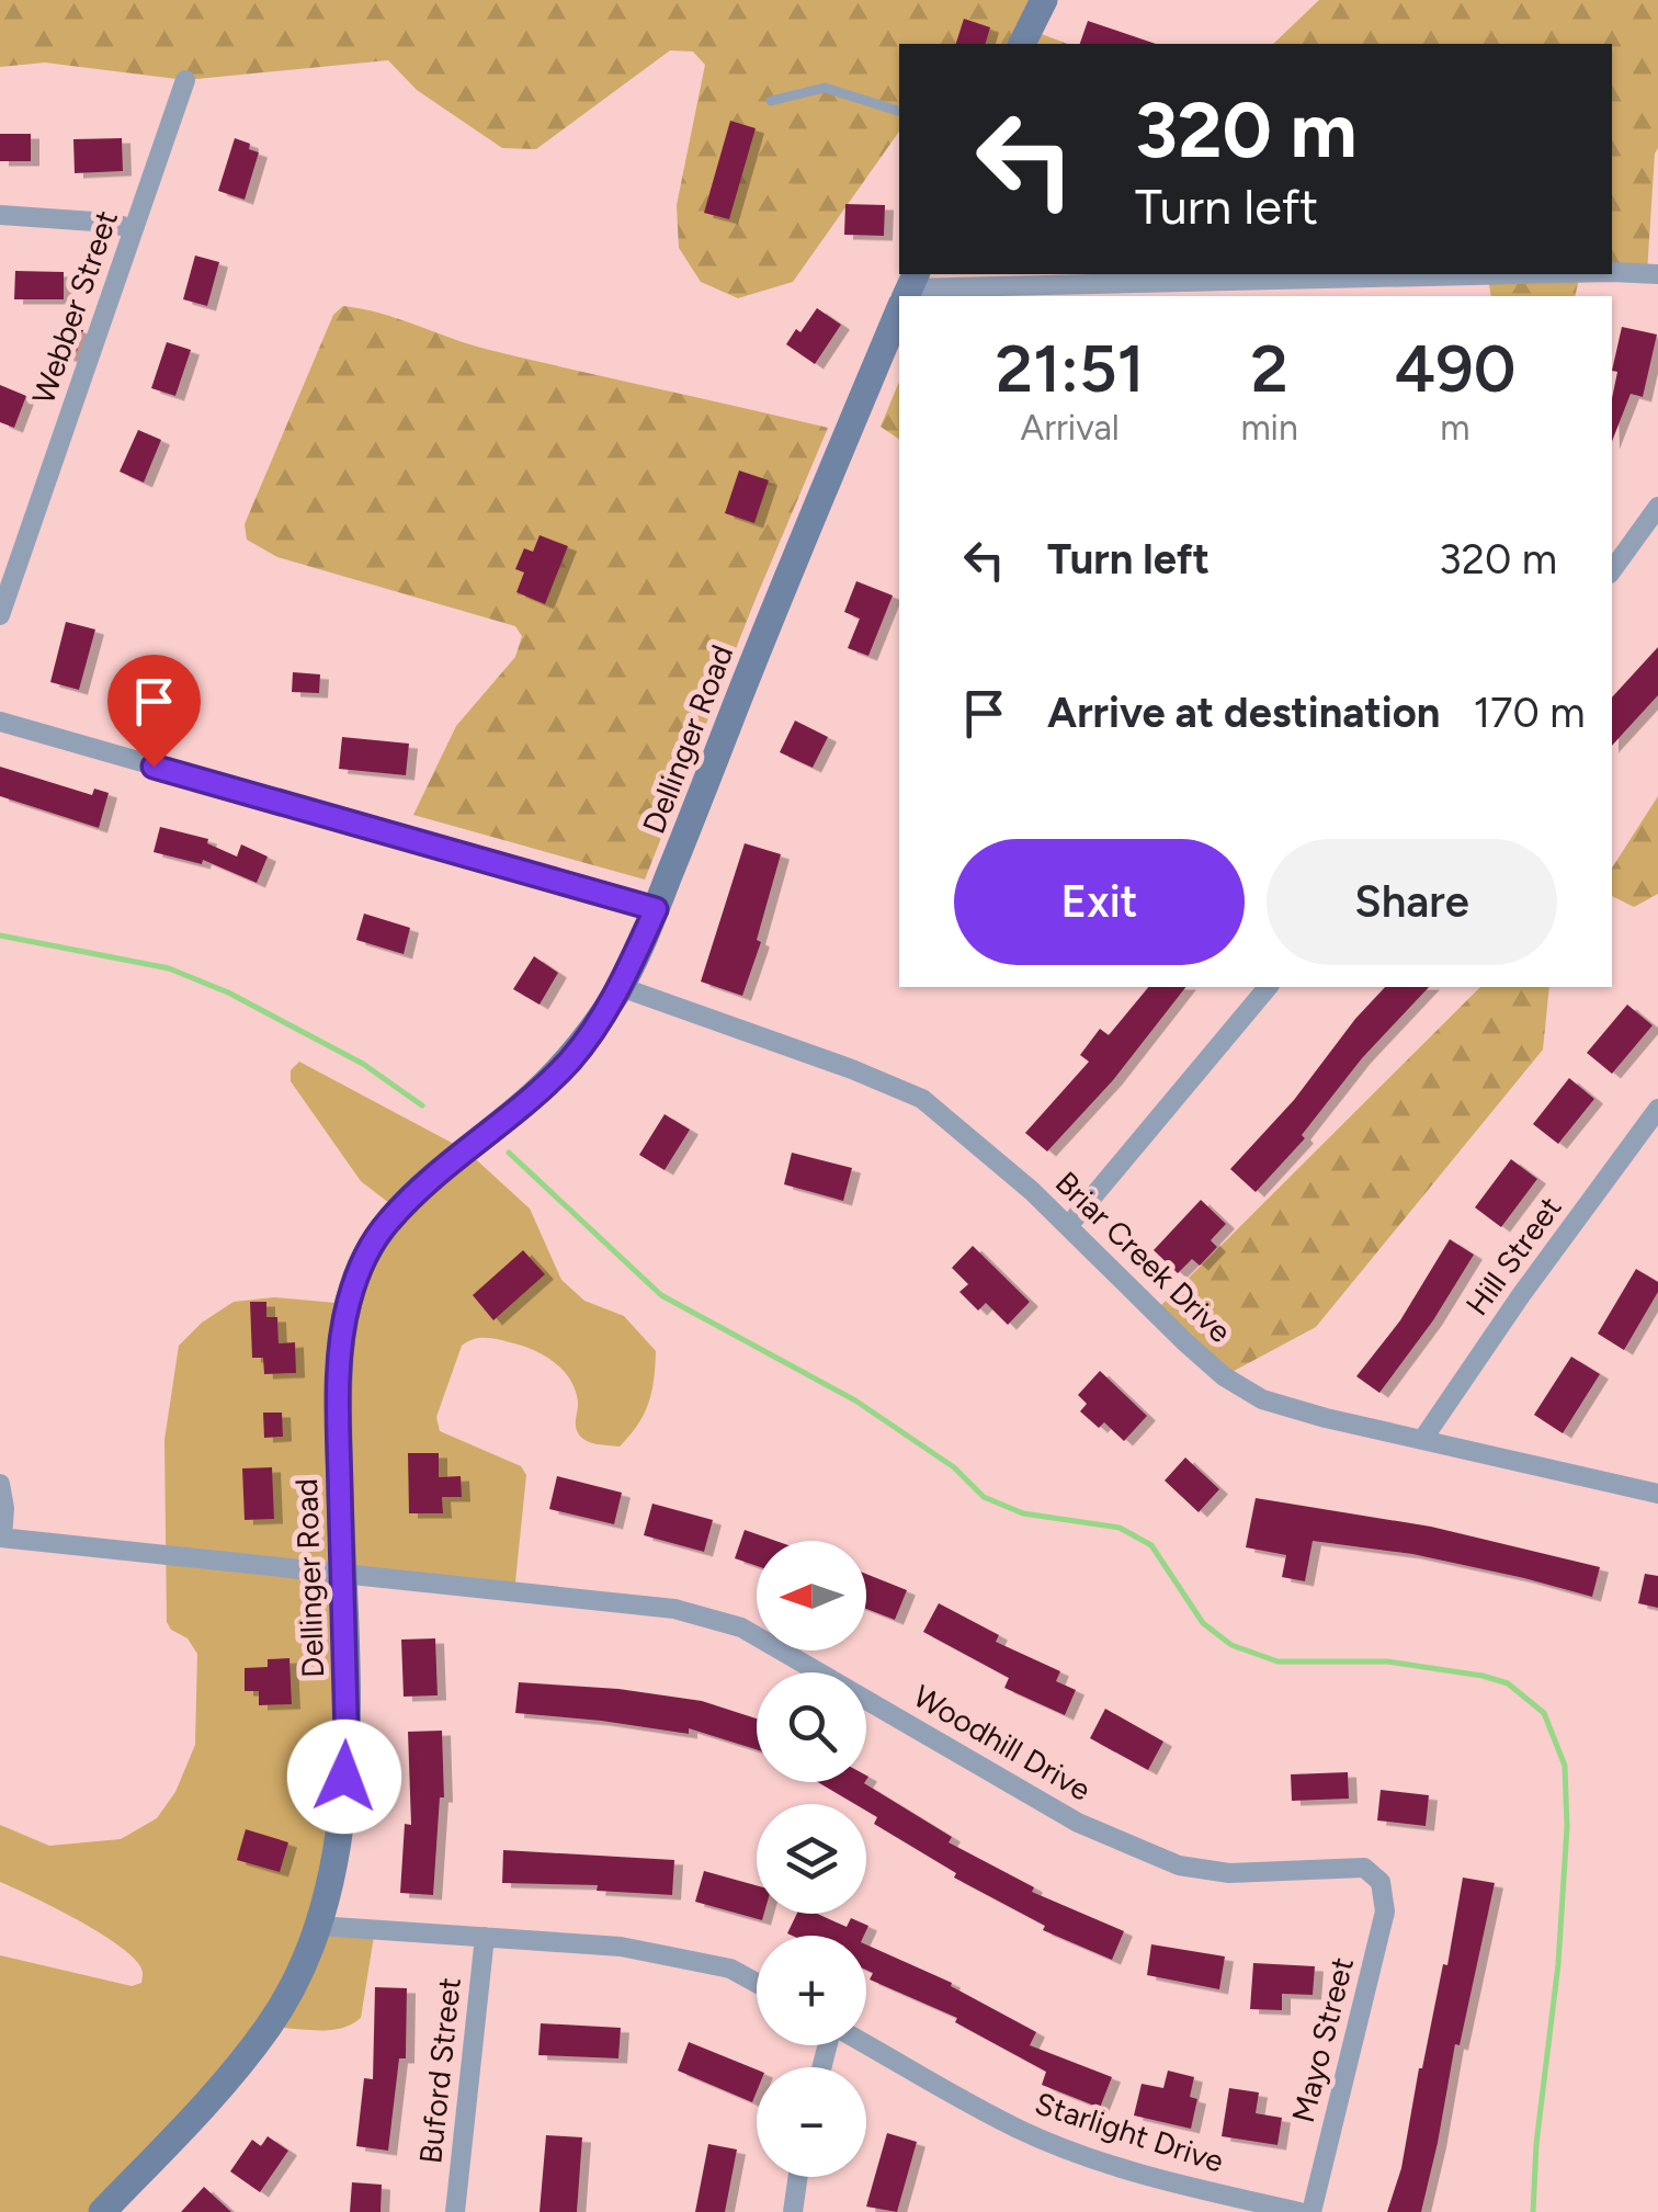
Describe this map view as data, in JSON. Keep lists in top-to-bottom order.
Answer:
{
  "streets": {
    "street": [
      "Webber Street",
      "Dellinger Road",
      "Hill Street",
      "Briar Creek Drive",
      "Woodhill Drive",
      "Mayo Street",
      "Buford Street",
      "Starlight Drive"
    ]
  },
  "crossings": [
    ["Dellinger Road", "Briar Creek Drive"],
    ["Dellinger Road", "Woodhill Drive"],
    ["Hill Street", "Briar Creek Drive"],
    ["Woodhill Drive", "Mayo Street"]
  ],
  "north": "left",
  "page": {
    "turn": ["320 m", "Turn left"],
    "eta": [
      "21:51",
      "Arrival",
      "2",
      "min",
      "490",
      "m"
    ],
    "list": [
      {
        "name": "Turn left",
        "value": "320 m"
      },
      {
        "name": "Arrive at destination",
        "value": "170 m"
      }
    ],
    "buttons": ["Exit", "Share"],
    "map_buttons": ["+", "−"]
  }
}
